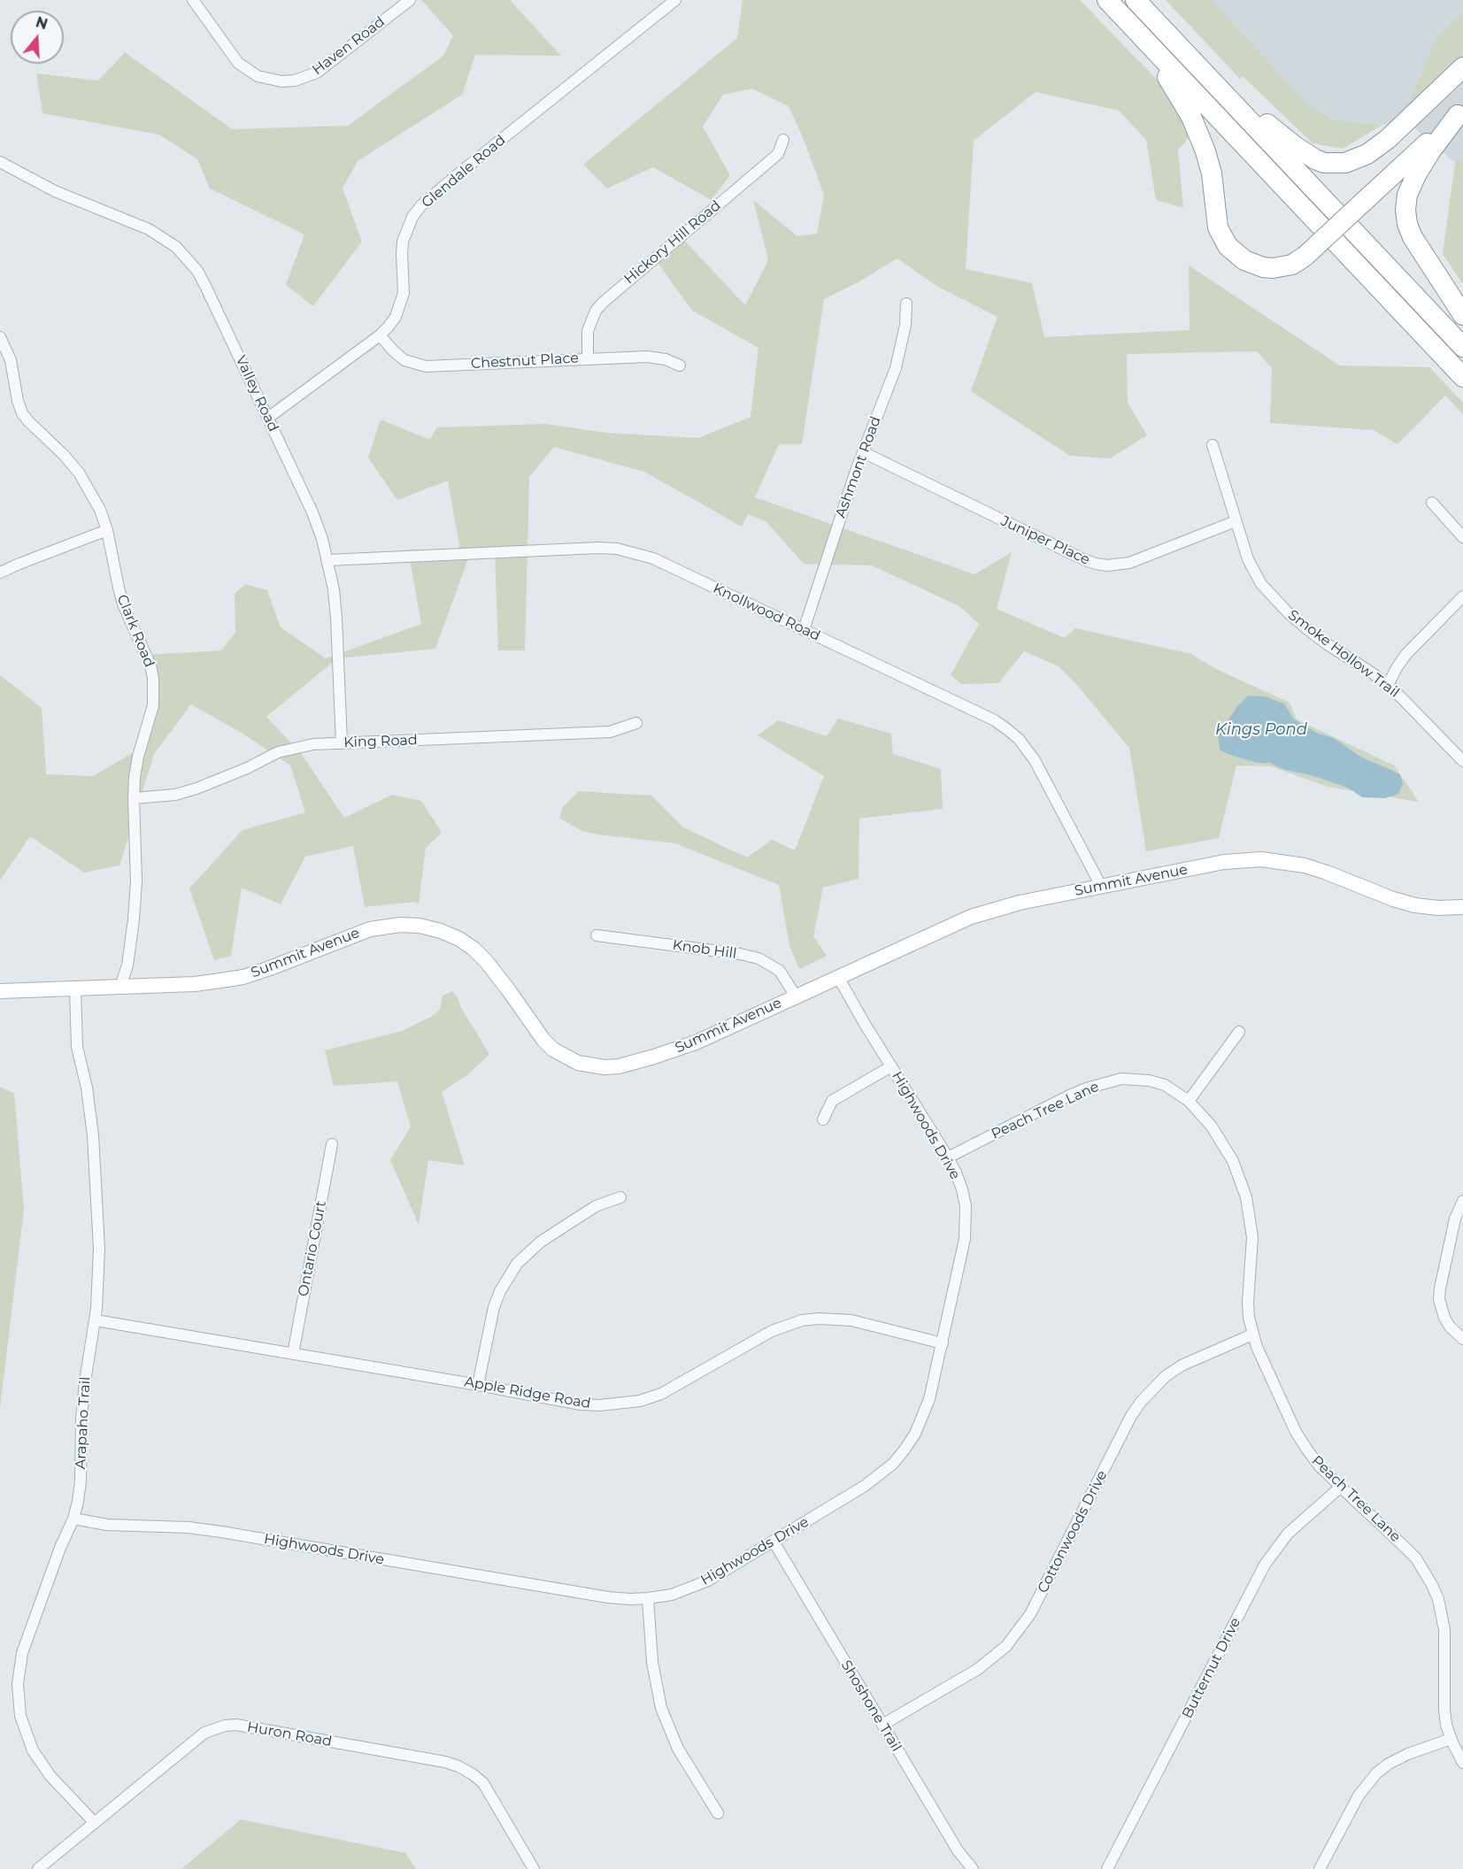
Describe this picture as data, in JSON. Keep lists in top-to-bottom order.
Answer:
{
  "streets": {
    "street": [
      "Haven Road",
      "Glendale Road",
      "Hickory Hill Road",
      "Chestnut Place",
      "Valley Road",
      "Ashmont Road",
      "Juniper Place",
      "Knollwood Road",
      "Clark Road",
      "Smoke Hollow Trail",
      "King Road",
      "Summit Avenue",
      "Knob Hill",
      "Peach Tree Lane",
      "Highwoods Drive",
      "Ontario Court",
      "Apple Ridge Road",
      "Arapaho Trail",
      "Cottonwoods Drive",
      "Butternut Drive",
      "Shoshone Trail",
      "Huron Road"
    ]
  },
  "crossings": [
    ["Glendale Road", "Chestnut Place"],
    ["Glendale Road", "Valley Road"],
    ["Hickory Hill Road", "Chestnut Place"],
    ["Valley Road", "Knollwood Road"],
    ["Valley Road", "King Road"],
    ["Ashmont Road", "Juniper Place"],
    ["Ashmont Road", "Knollwood Road"],
    ["Juniper Place", "Smoke Hollow Trail"],
    ["Knollwood Road", "Summit Avenue"],
    ["Clark Road", "King Road"],
    ["Clark Road", "Summit Avenue"],
    ["Summit Avenue", "Knob Hill"],
    ["Summit Avenue", "Highwoods Drive"],
    ["Summit Avenue", "Arapaho Trail"],
    ["Peach Tree Lane", "Highwoods Drive"],
    ["Peach Tree Lane", "Cottonwoods Drive"],
    ["Peach Tree Lane", "Butternut Drive"],
    ["Highwoods Drive", "Apple Ridge Road"],
    ["Highwoods Drive", "Arapaho Trail"],
    ["Highwoods Drive", "Shoshone Trail"],
    ["Ontario Court", "Apple Ridge Road"],
    ["Apple Ridge Road", "Arapaho Trail"],
    ["Arapaho Trail", "Huron Road"],
    ["Cottonwoods Drive", "Shoshone Trail"]
  ],
  "water": ["Kings Pond"],
  "north": "top"
}
